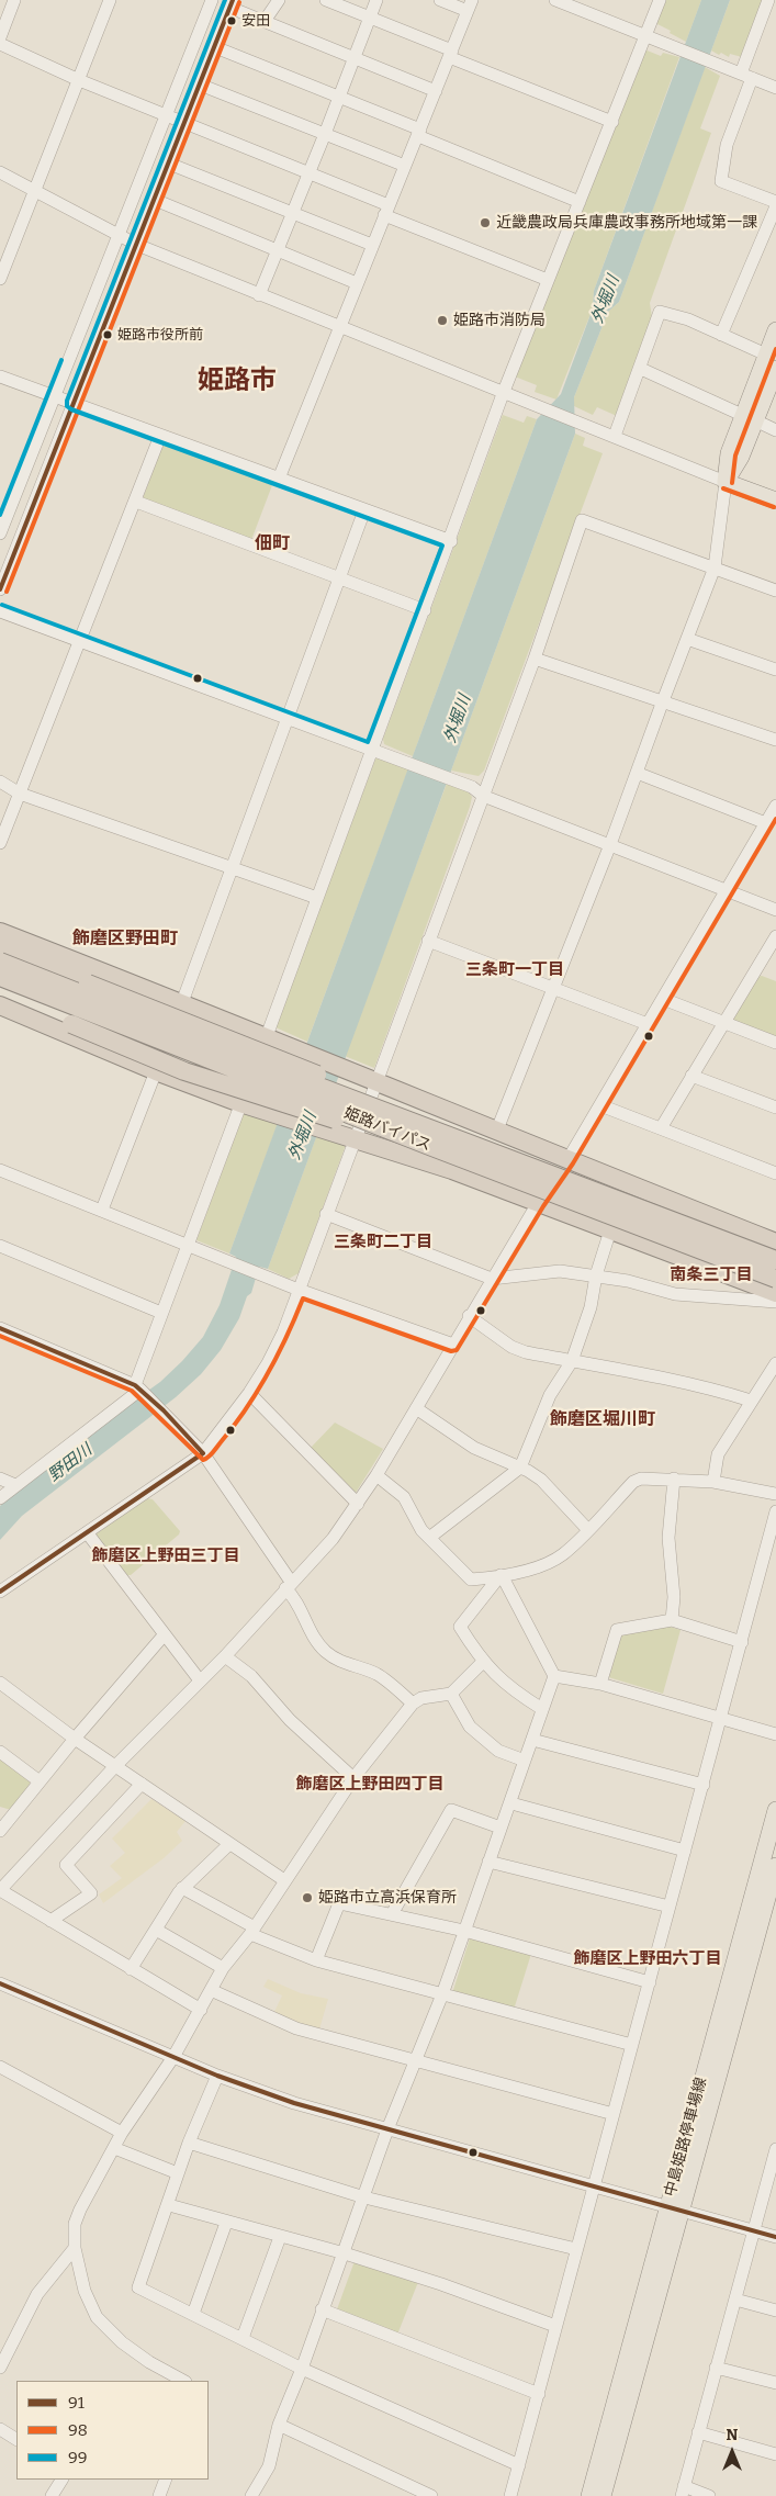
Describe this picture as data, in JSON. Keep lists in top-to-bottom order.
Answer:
{
  "streets": {
    "highway": ["姫路バイパス"],
    "main road": ["中島姫路停車場線"]
  },
  "districts": [
    "姫路市",
    "佃町",
    "飾磨区野田町",
    "三条町一丁目",
    "三条町二丁目",
    "南条三丁目",
    "飾磨区堀川町",
    "飾磨区上野田三丁目",
    "飾磨区上野田四丁目",
    "飾磨区上野田六丁目"
  ],
  "water": ["外堀川", "野田川"],
  "places": [
    "安田",
    "近畿農政局兵庫農政事務所地域第一課",
    "姫路市消防局",
    "姫路市役所前",
    "姫路市立高浜保育所"
  ],
  "lines": ["transit line 91", "transit line 99", "transit line 98"],
  "legend": ["91", "98", "99"],
  "north": "top"
}
